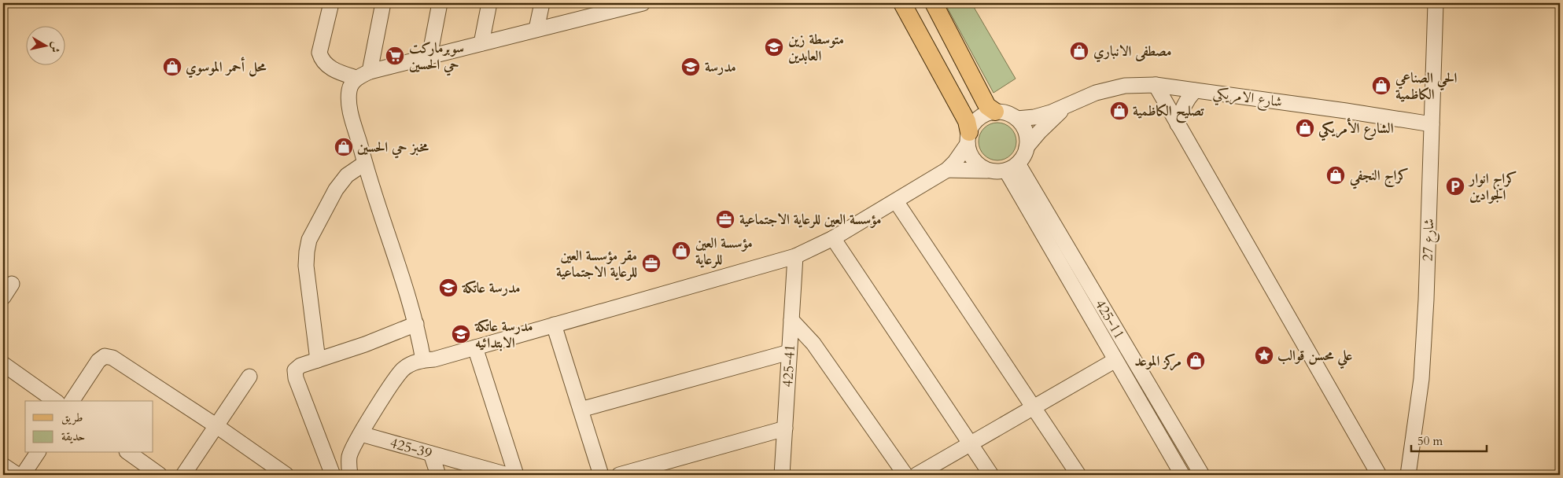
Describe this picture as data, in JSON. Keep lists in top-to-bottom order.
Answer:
{
  "streets": {
    "street": [
      "شارع الامريكي",
      "شارع 27",
      "425-11",
      "425-41",
      "425-39"
    ]
  },
  "crossings": [
    ["شارع الامريكي", "شارع 27"],
    ["شارع الامريكي", "425-11"]
  ],
  "places": {
    "school or university": [
      "متوسطة زين العابدين",
      "مدرسة",
      "مدرسة عاتكة",
      "مدرسة عاتكة الابتدائيه"
    ],
    "shop": [
      "مصطفى الانباري",
      "محل أحمر الموسوي",
      "الحي الصناعي الكاظمية",
      "تصليح الكاظمية",
      "الشارع الأمريكي",
      "مخبز حي الحسين",
      "كراج النجفي",
      "مؤسسة العين للرعاية",
      "مركز الموعد"
    ],
    "supermarket": ["سوبرماركت حي الحسين"],
    "parking": ["كراج انوار الجوادين"],
    "office": ["مؤسسة العين للرعاية الاجتماعية", "مقر مؤسسة العين للرعاية الاجتماعية"],
    "place": ["علي محسن قوالب"]
  },
  "legend": ["طريق", "حديقة"],
  "scale_bar": "50 m",
  "north": "right"
}
